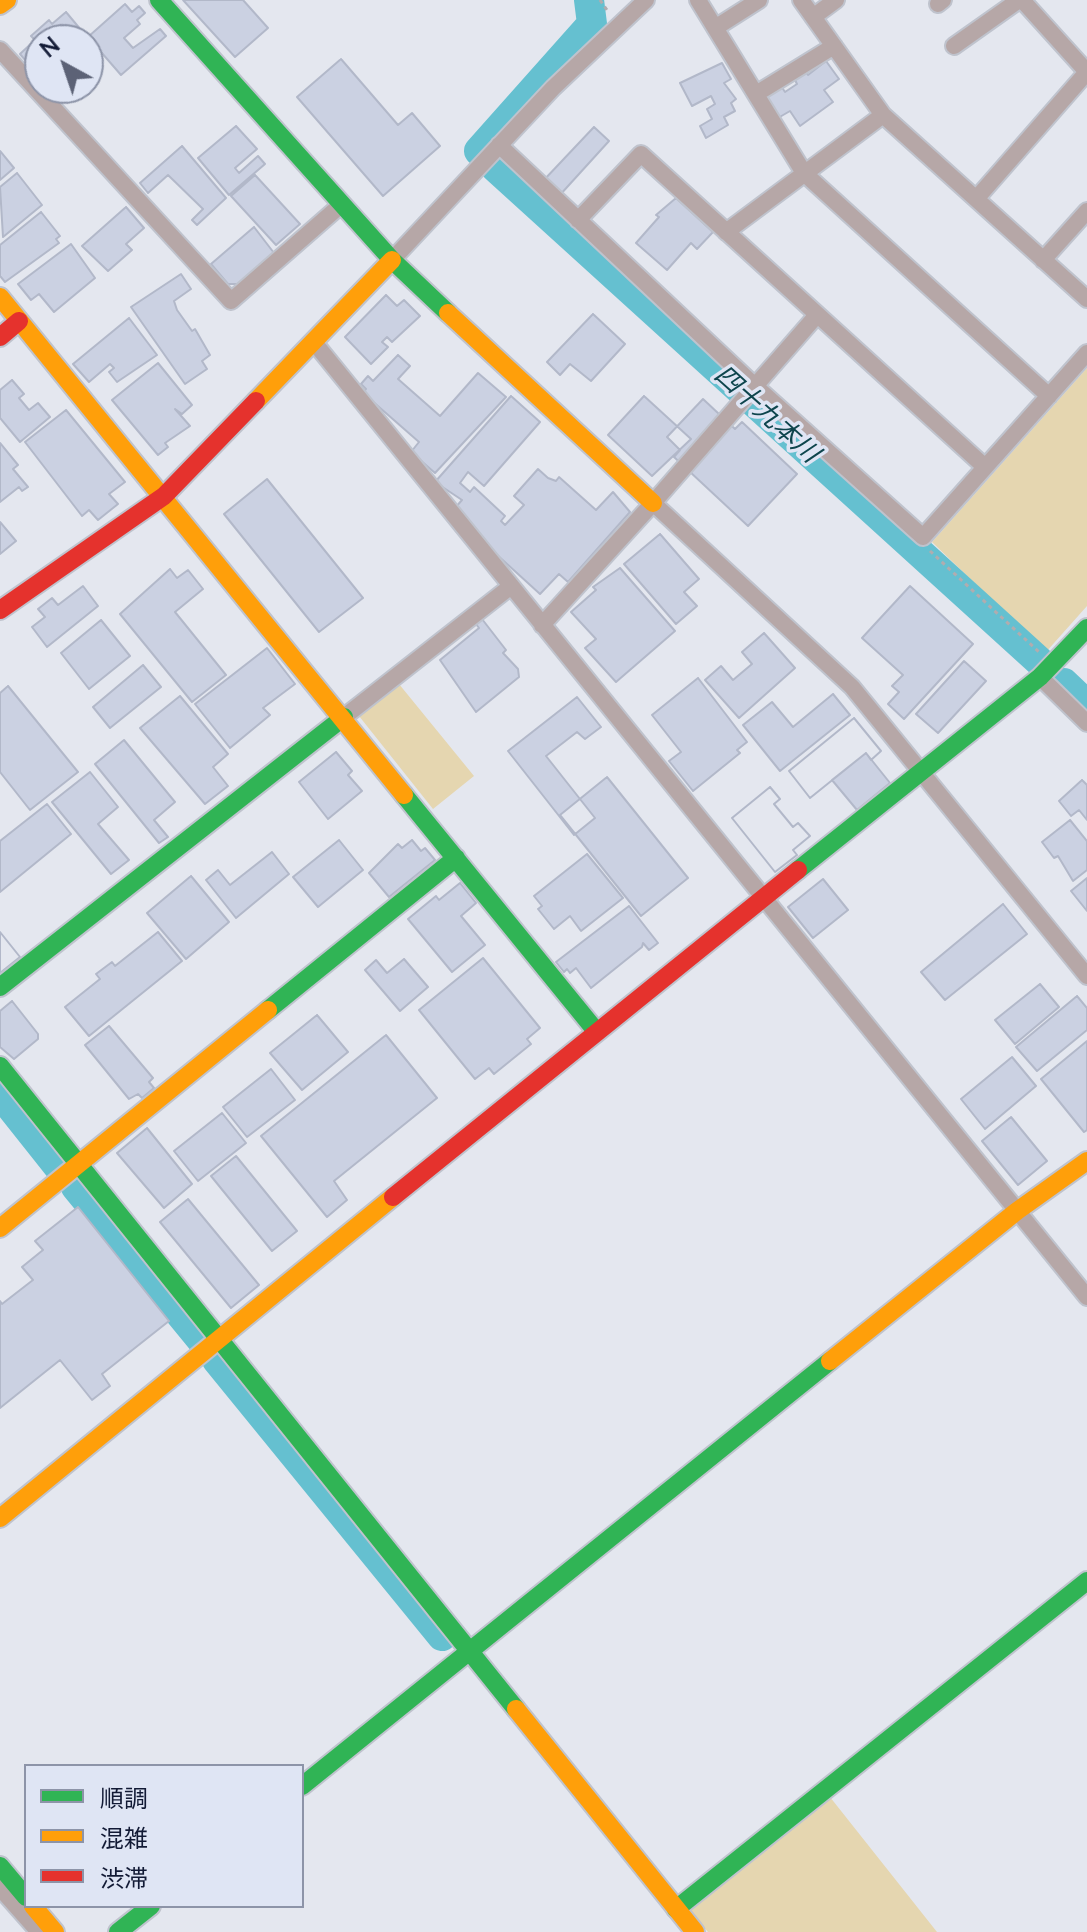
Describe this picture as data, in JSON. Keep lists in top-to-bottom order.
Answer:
{
  "water": ["四十九本川"],
  "legend": ["順調", "混雑", "渋滞"],
  "north": "top left"
}
